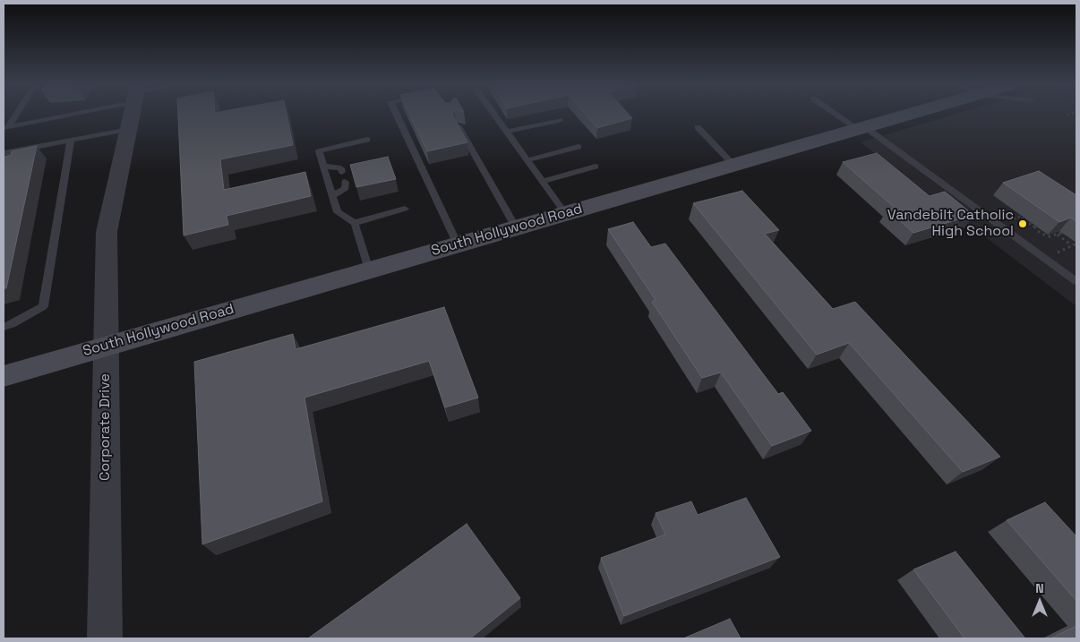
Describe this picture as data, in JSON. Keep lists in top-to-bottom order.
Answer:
{
  "streets": {
    "main road": ["South Hollywood Road"],
    "street": ["Corporate Drive"]
  },
  "crossings": [
    ["South Hollywood Road", "Corporate Drive"]
  ],
  "places": ["Vandebilt Catholic High School"],
  "north": "top"
}
